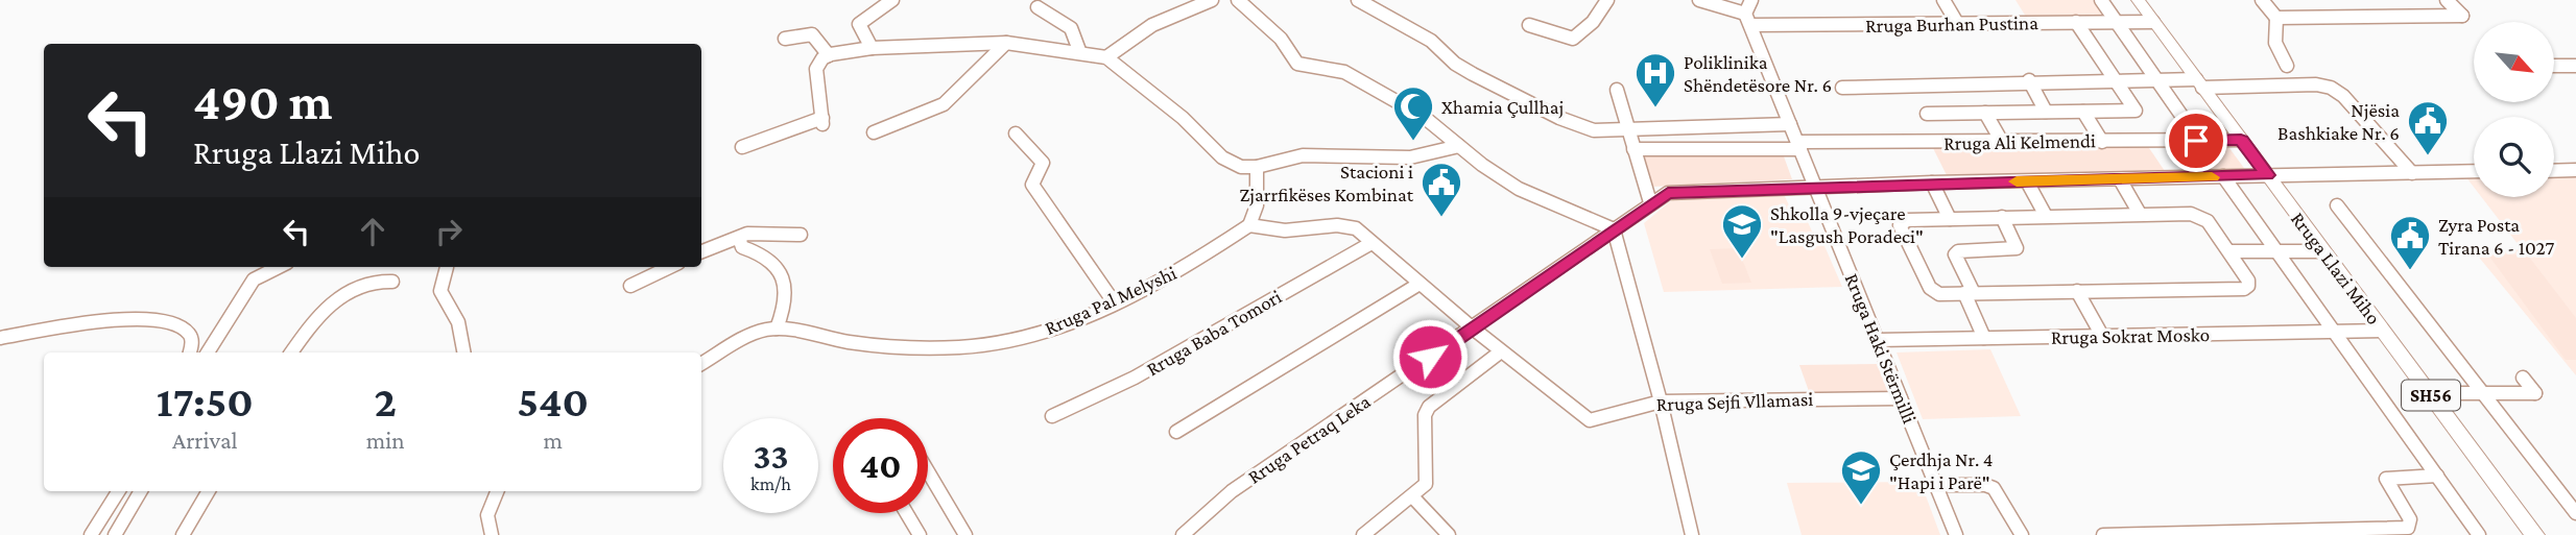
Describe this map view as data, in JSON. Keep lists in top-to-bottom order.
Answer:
{
  "streets": {
    "main road": ["Rruga Llazi Miho", "SH56"],
    "street": [
      "Rruga Burhan Pustina",
      "Rruga Ali Kelmendi",
      "Rruga Pal Melyshi",
      "Rruga Baba Tomori",
      "Rruga Sokrat Mosko",
      "Rruga Haki Stërmilli",
      "Rruga Sejfi Vllamasi",
      "Rruga Petraq Leka"
    ]
  },
  "crossings": [
    ["Rruga Burhan Pustina", "Rruga Llazi Miho"],
    ["Rruga Burhan Pustina", "Rruga Haki Stërmilli"],
    ["Rruga Ali Kelmendi", "Rruga Llazi Miho"],
    ["Rruga Ali Kelmendi", "Rruga Haki Stërmilli"],
    ["Rruga Llazi Miho", "Rruga Sokrat Mosko"],
    ["Rruga Llazi Miho", "Rruga Petraq Leka"],
    ["Rruga Sokrat Mosko", "Rruga Haki Stërmilli"],
    ["Rruga Haki Stërmilli", "Rruga Sejfi Vllamasi"],
    ["Rruga Haki Stërmilli", "Rruga Petraq Leka"],
    ["Rruga Sejfi Vllamasi", "Rruga Petraq Leka"]
  ],
  "places": {
    "hospital": ["Poliklinika Shëndetësore Nr. 6"],
    "mosque": ["Xhamia Çullhaj"],
    "public building": ["Njësia Bashkiake Nr. 6", "Stacioni i Zjarrfikëses Kombinat", "Zyra Posta Tirana 6 - 1027"],
    "school or university": ["Shkolla 9-vjeçare \"Lasgush Poradeci\"", "Çerdhja Nr. 4 \"Hapi i Parë\""]
  },
  "north": "bottom right",
  "page": {
    "turn": ["490 m", "Rruga Llazi Miho"],
    "eta": [
      "17:50",
      "Arrival",
      "2",
      "min",
      "540",
      "m"
    ],
    "speed": "33 km/h",
    "limit": "40"
  }
}
